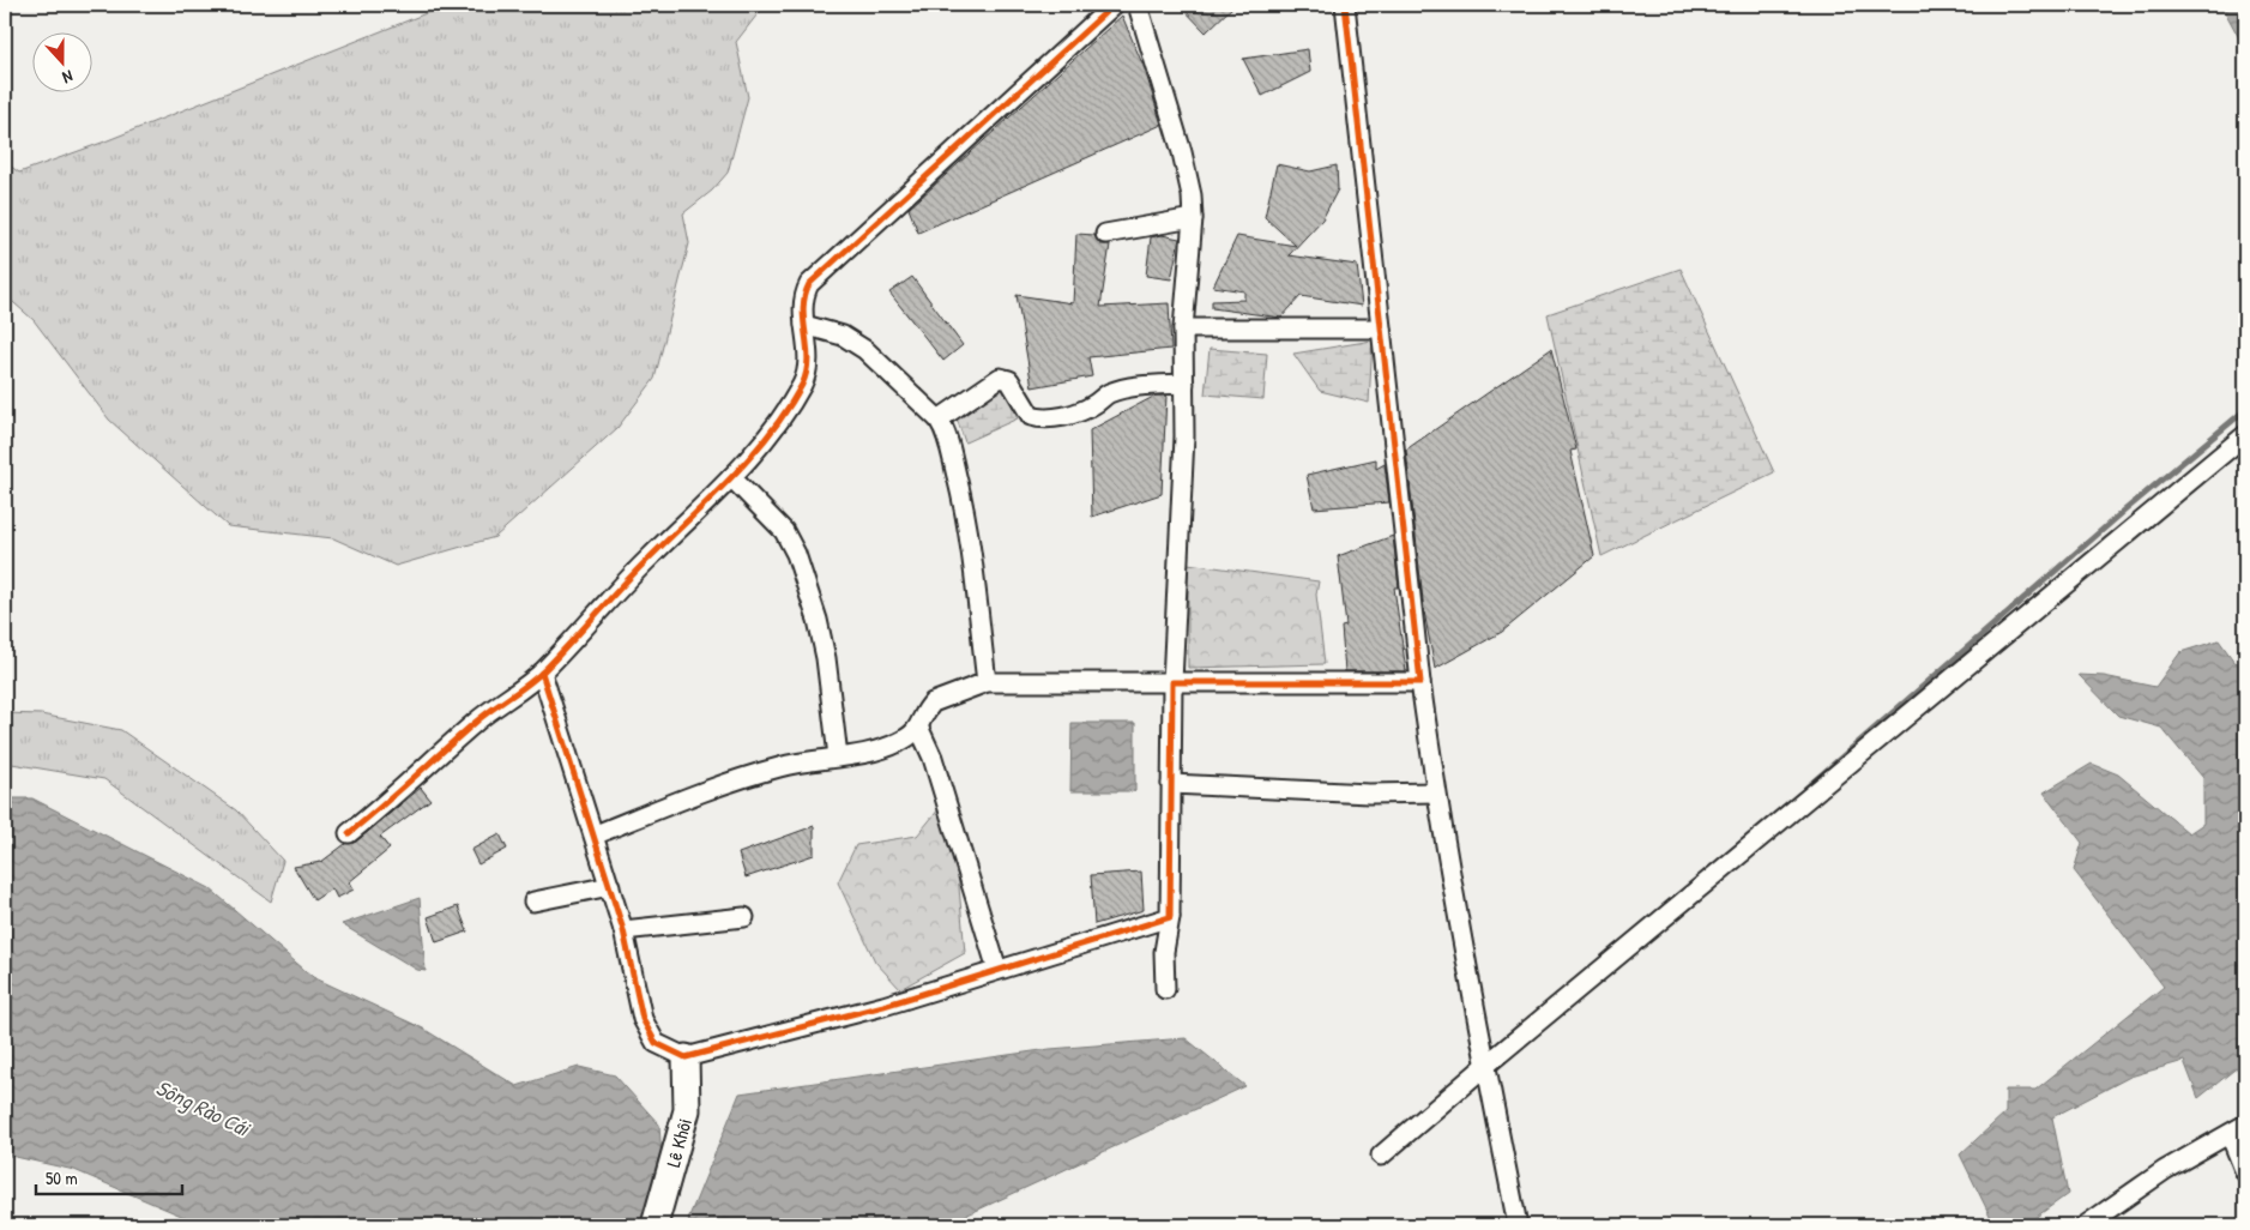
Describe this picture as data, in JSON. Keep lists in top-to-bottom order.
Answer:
{
  "streets": {
    "street": ["Lê Khôi"]
  },
  "water": ["Sông Rào Cái"],
  "scale_bar": "50 m",
  "north": "bottom"
}
